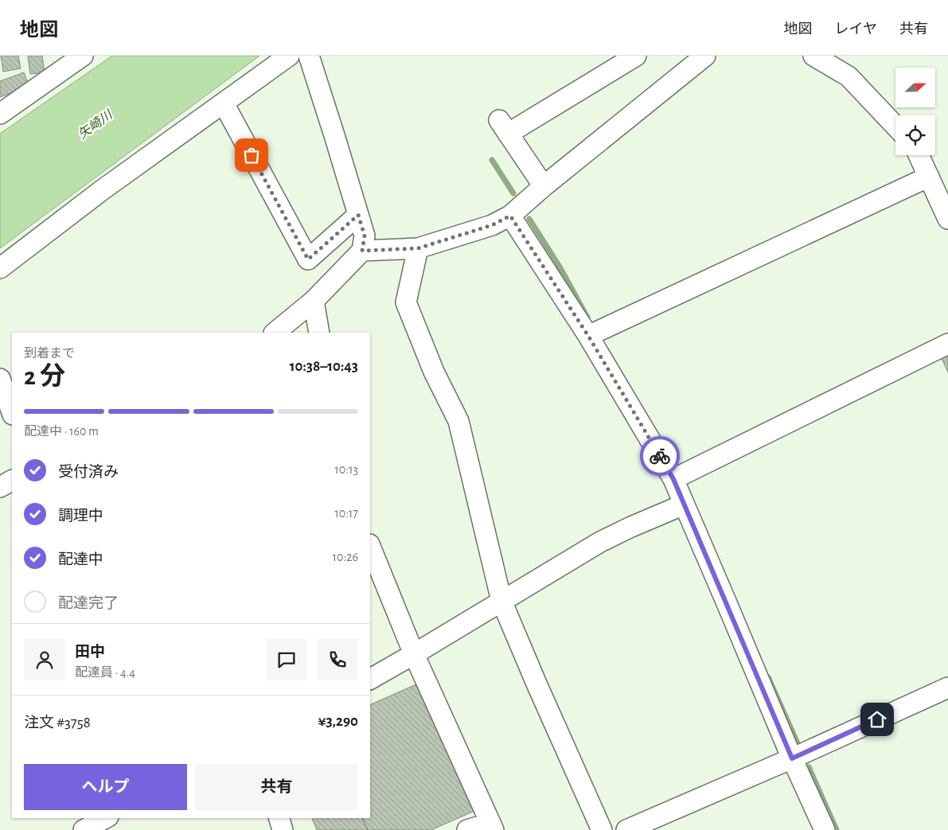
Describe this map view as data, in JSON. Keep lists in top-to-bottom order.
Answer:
{
  "water": ["矢崎川"],
  "north": "right",
  "page": {
    "header": "地図",
    "nav": ["地図", "レイヤ", "共有"],
    "heading": ["2 分", "到着まで", "10:38–10:43"],
    "panel": [
      "田中",
      "配達員 · 4.4",
      "注文 #3758",
      "¥3,290"
    ],
    "bar": "配達中 · 160 m",
    "list": [
      ["受付済み", "10:13"],
      ["調理中", "10:17"],
      ["配達中", "10:26"],
      "配達完了"
    ],
    "buttons": ["ヘルプ", "共有"]
  }
}
